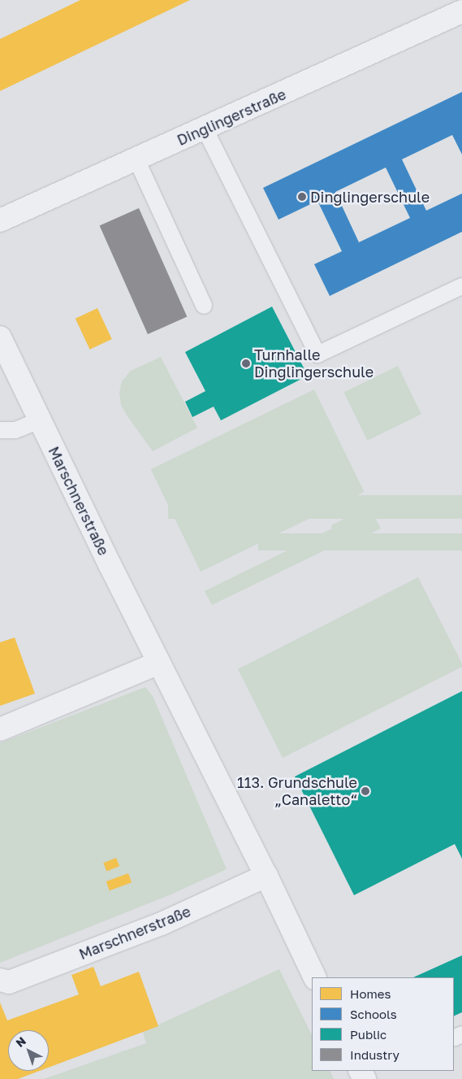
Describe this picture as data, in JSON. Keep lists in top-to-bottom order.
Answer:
{
  "streets": {
    "street": ["Dinglingerstraße", "Marschnerstraße"]
  },
  "places": ["Dinglingerschule", "Turnhalle Dinglingerschule", "113. Grundschule „Canaletto“"],
  "legend": [
    "Homes",
    "Schools",
    "Public",
    "Industry"
  ],
  "north": "top left"
}
